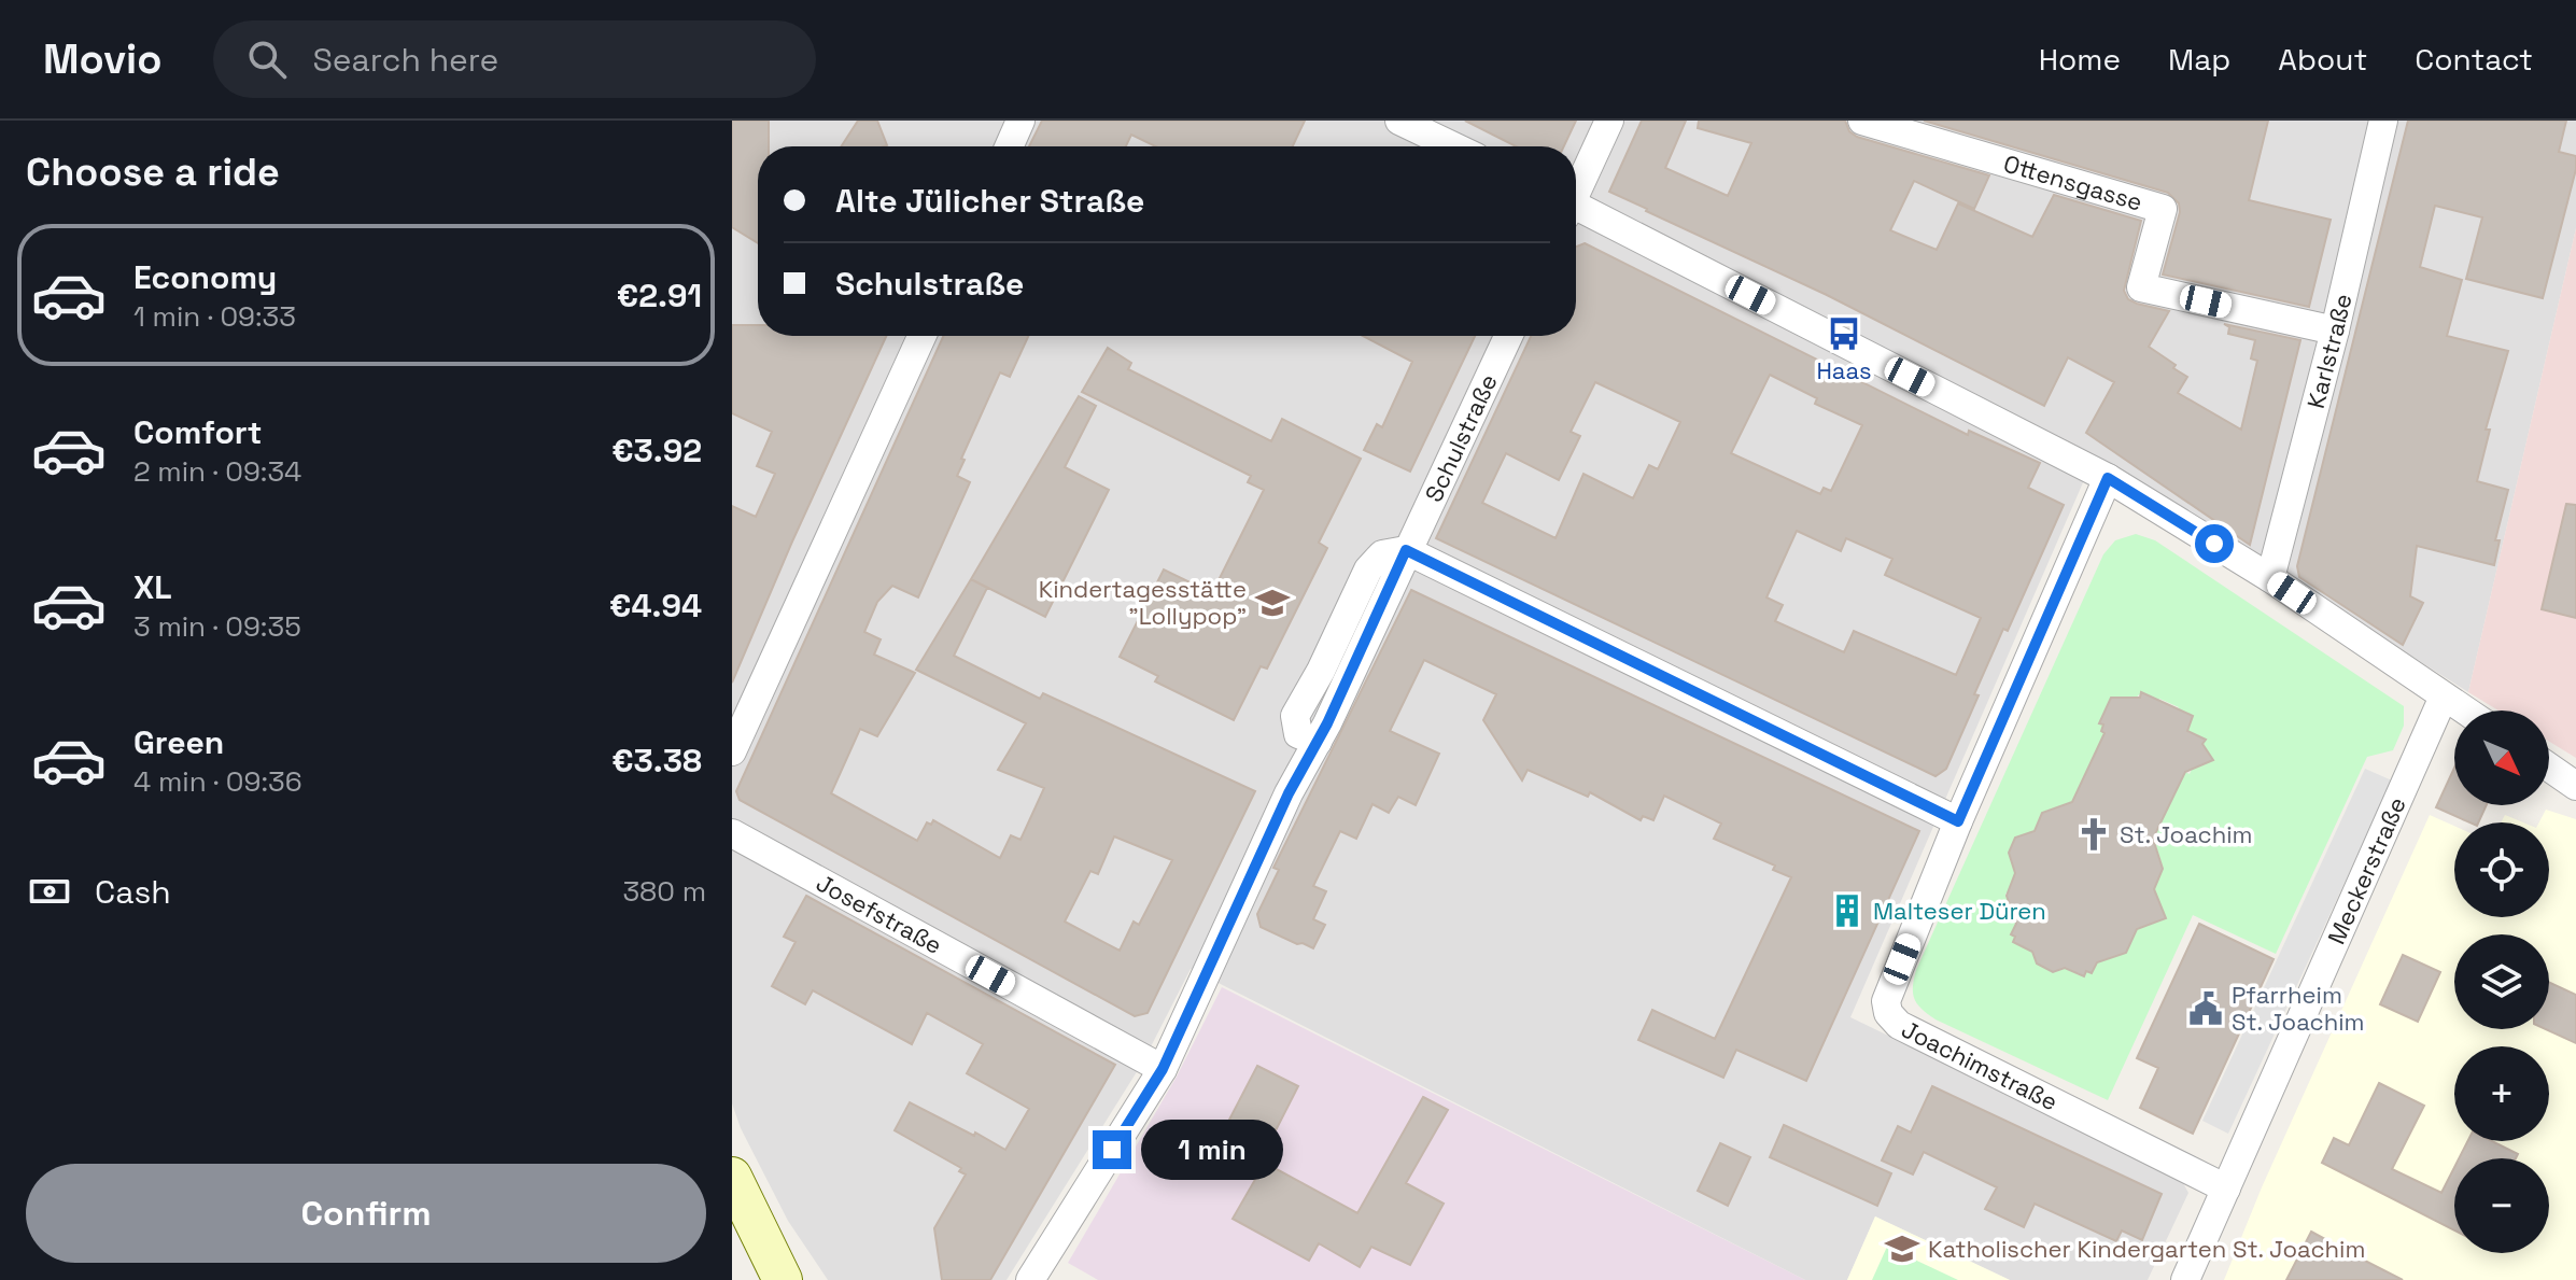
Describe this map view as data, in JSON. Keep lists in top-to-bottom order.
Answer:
{
  "streets": {
    "street": [
      "Ottensgasse",
      "Karlstraße",
      "Schulstraße",
      "Meckerstraße",
      "Josefstraße",
      "Joachimstraße"
    ]
  },
  "crossings": [
    ["Ottensgasse", "Karlstraße"],
    ["Meckerstraße", "Joachimstraße"]
  ],
  "places": {
    "bus stop": ["Haas"],
    "school or university": ["Kindertagesstätte \"Lollypop\"", "Katholischer Kindergarten St. Joachim"],
    "church": ["St. Joachim"],
    "building": ["Malteser Düren"],
    "public building": ["Pfarrheim St. Joachim"]
  },
  "north": "bottom right",
  "page": {
    "header": "Movio",
    "search": "Search here",
    "nav": [
      "Home",
      "Map",
      "About",
      "Contact"
    ],
    "heading": "Choose a ride",
    "banner": ["Alte Jülicher Straße", "Schulstraße"],
    "list": [
      {
        "name": "Economy",
        "note": "1 min · 09:33",
        "value": "€2.91"
      },
      {
        "name": "Comfort",
        "note": "2 min · 09:34",
        "value": "€3.92"
      },
      {
        "name": "XL",
        "note": "3 min · 09:35",
        "value": "€4.94"
      },
      {
        "name": "Green",
        "note": "4 min · 09:36",
        "value": "€3.38"
      }
    ],
    "map_buttons": ["+", "−"],
    "pay": ["Cash", "380 m"],
    "bubble": "1 min",
    "buttons": "Confirm"
  }
}
